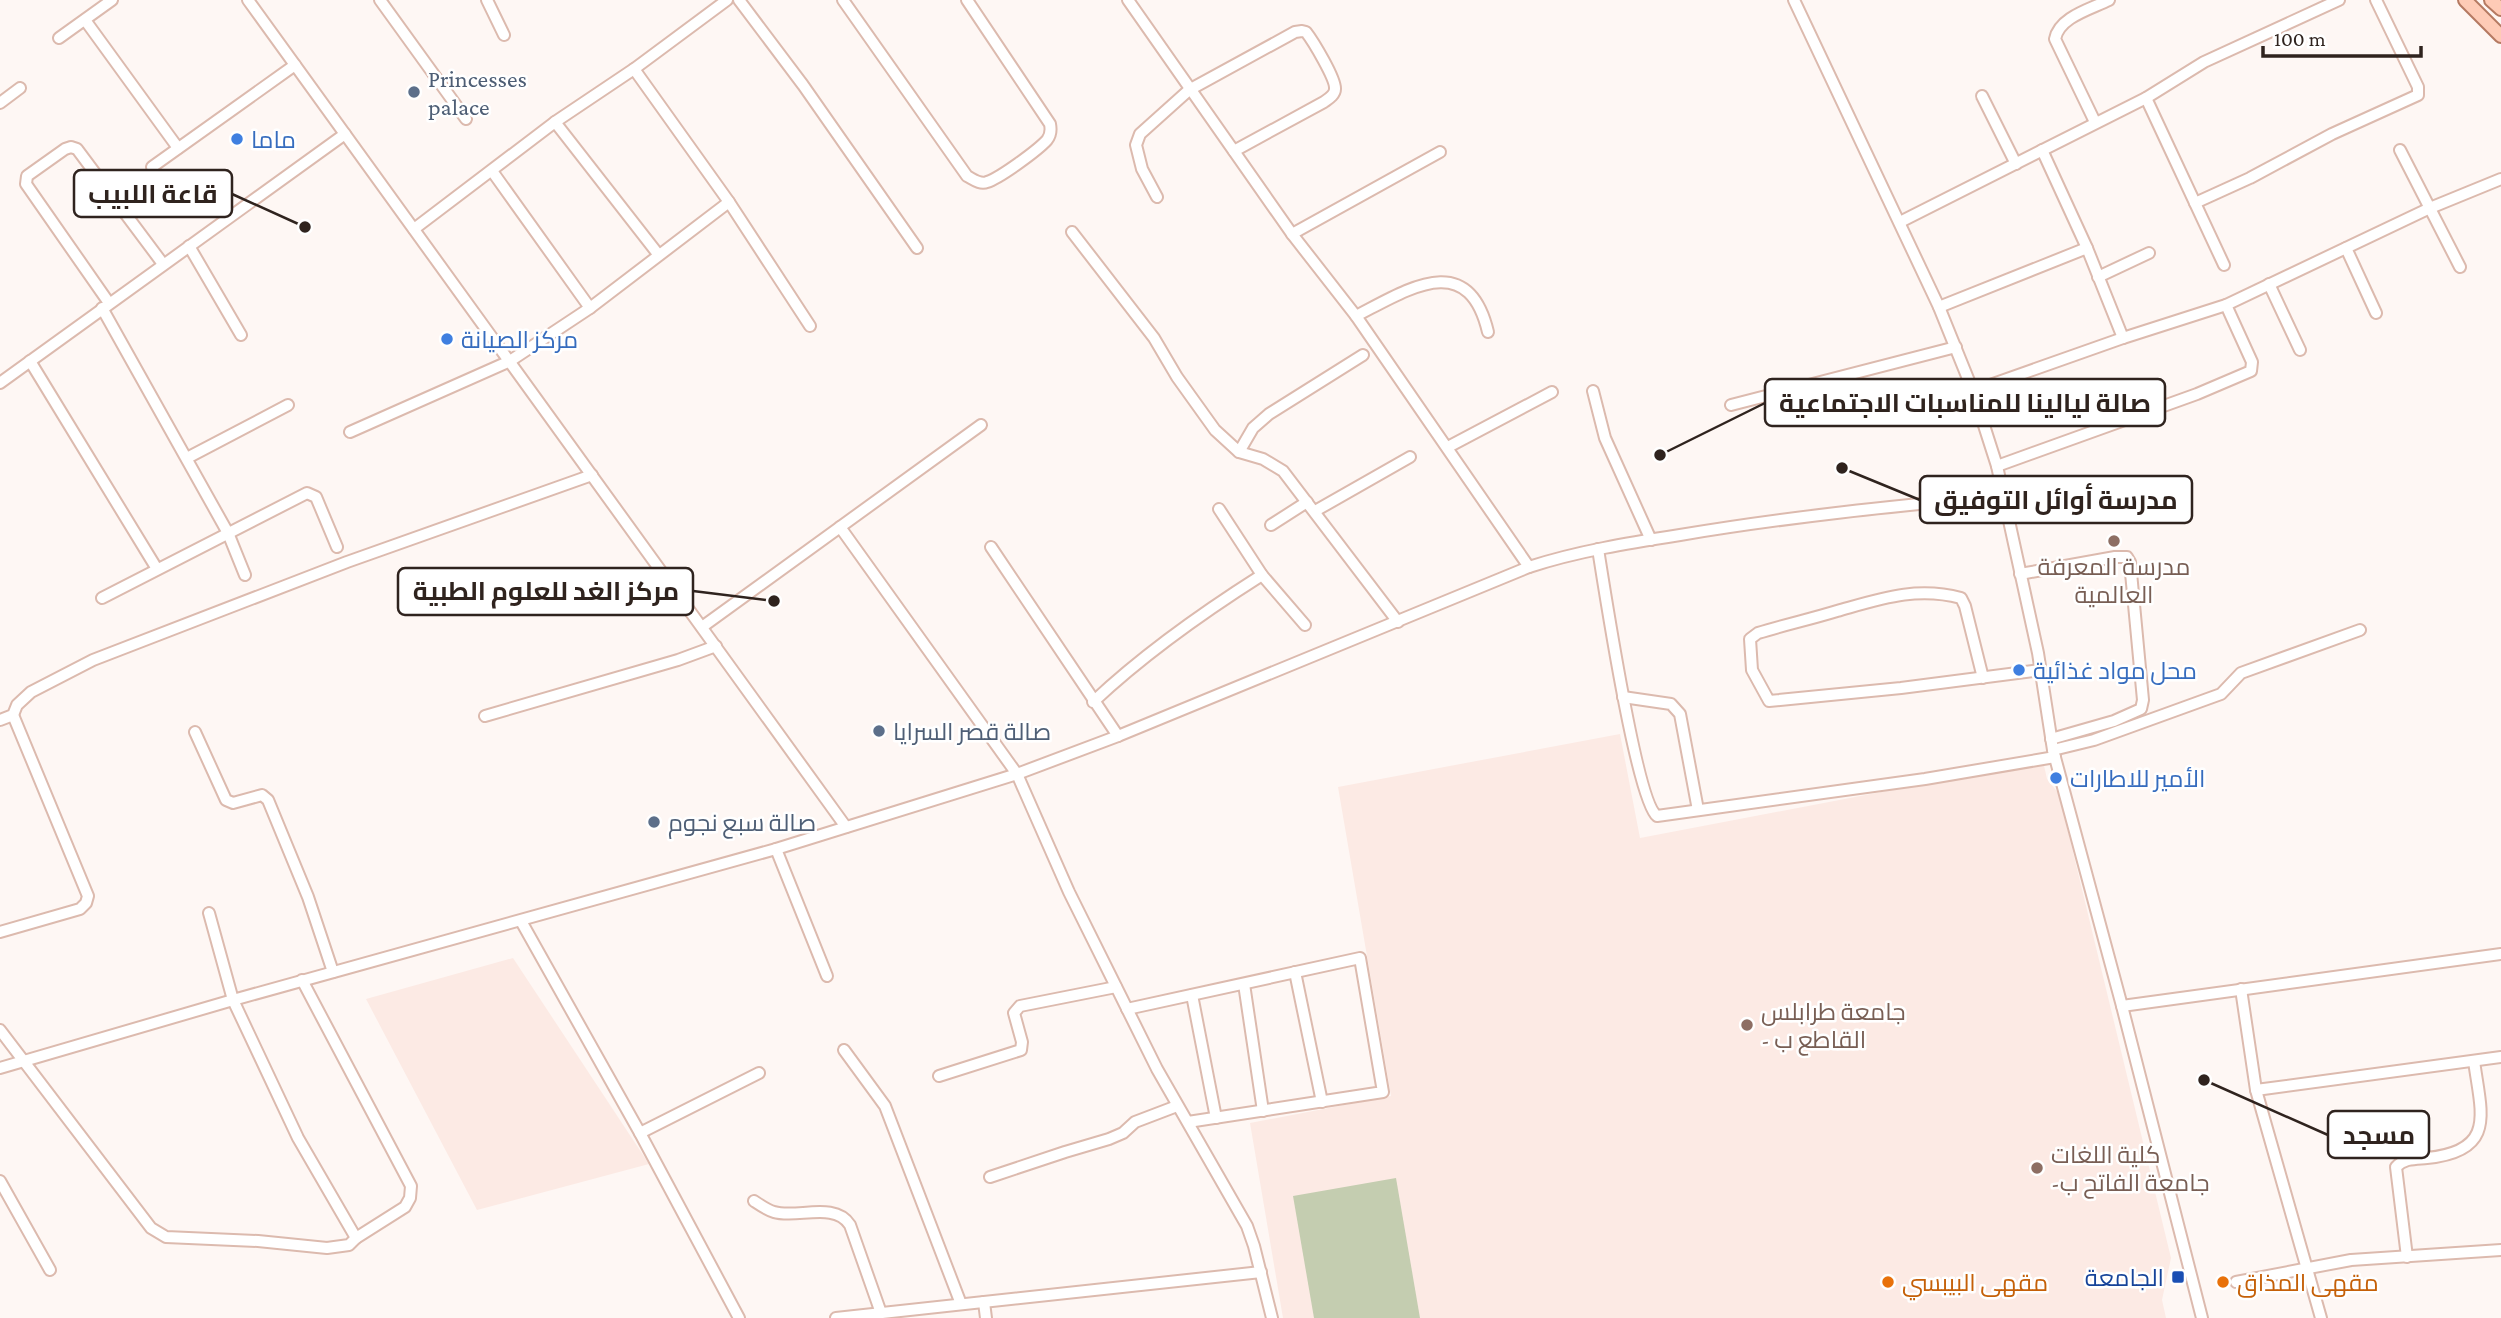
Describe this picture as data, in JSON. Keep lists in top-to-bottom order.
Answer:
{
  "places": {
    "other": [
      "Princesses palace",
      "ماما",
      "قاعة اللبيب",
      "مركز الصيانة",
      "صالة ليالينا للمناسبات الاجتماعية",
      "مدرسة أوائل التوفيق",
      "مدرسة المعرفة العالمية",
      "مركز الغد للعلوم الطبية",
      "محل مواد غذائية",
      "صالة قصر السرايا",
      "الأمير للاطارات",
      "صالة سبع نجوم",
      "جامعة طرابلس - القاطع ب",
      "مسجد",
      "كلية اللغات -جامعة الفاتح ب",
      "مقهى البيبسي",
      "مقهى المذاق"
    ],
    "transit": ["الجامعة"]
  },
  "scale_bar": "100 m"
}
